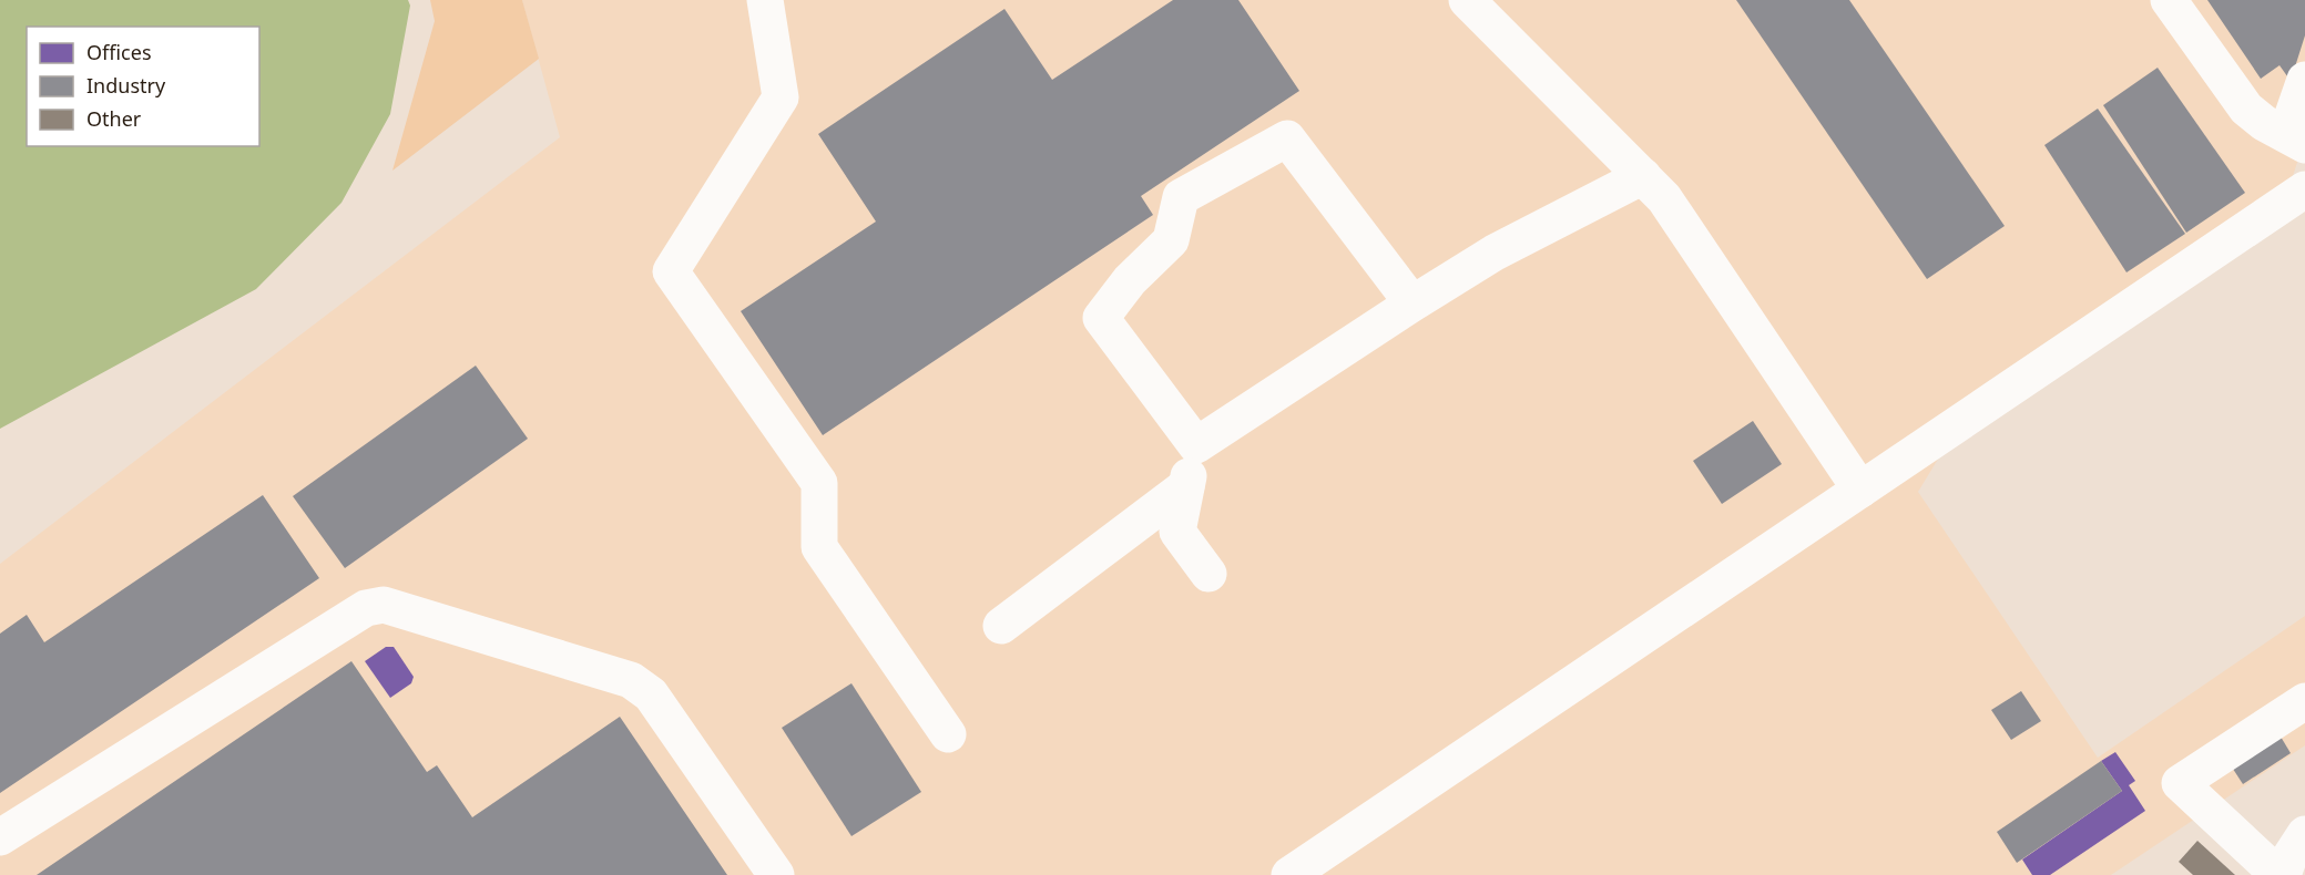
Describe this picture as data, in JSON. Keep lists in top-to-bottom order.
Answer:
{
  "legend": ["Offices", "Industry", "Other"]
}
